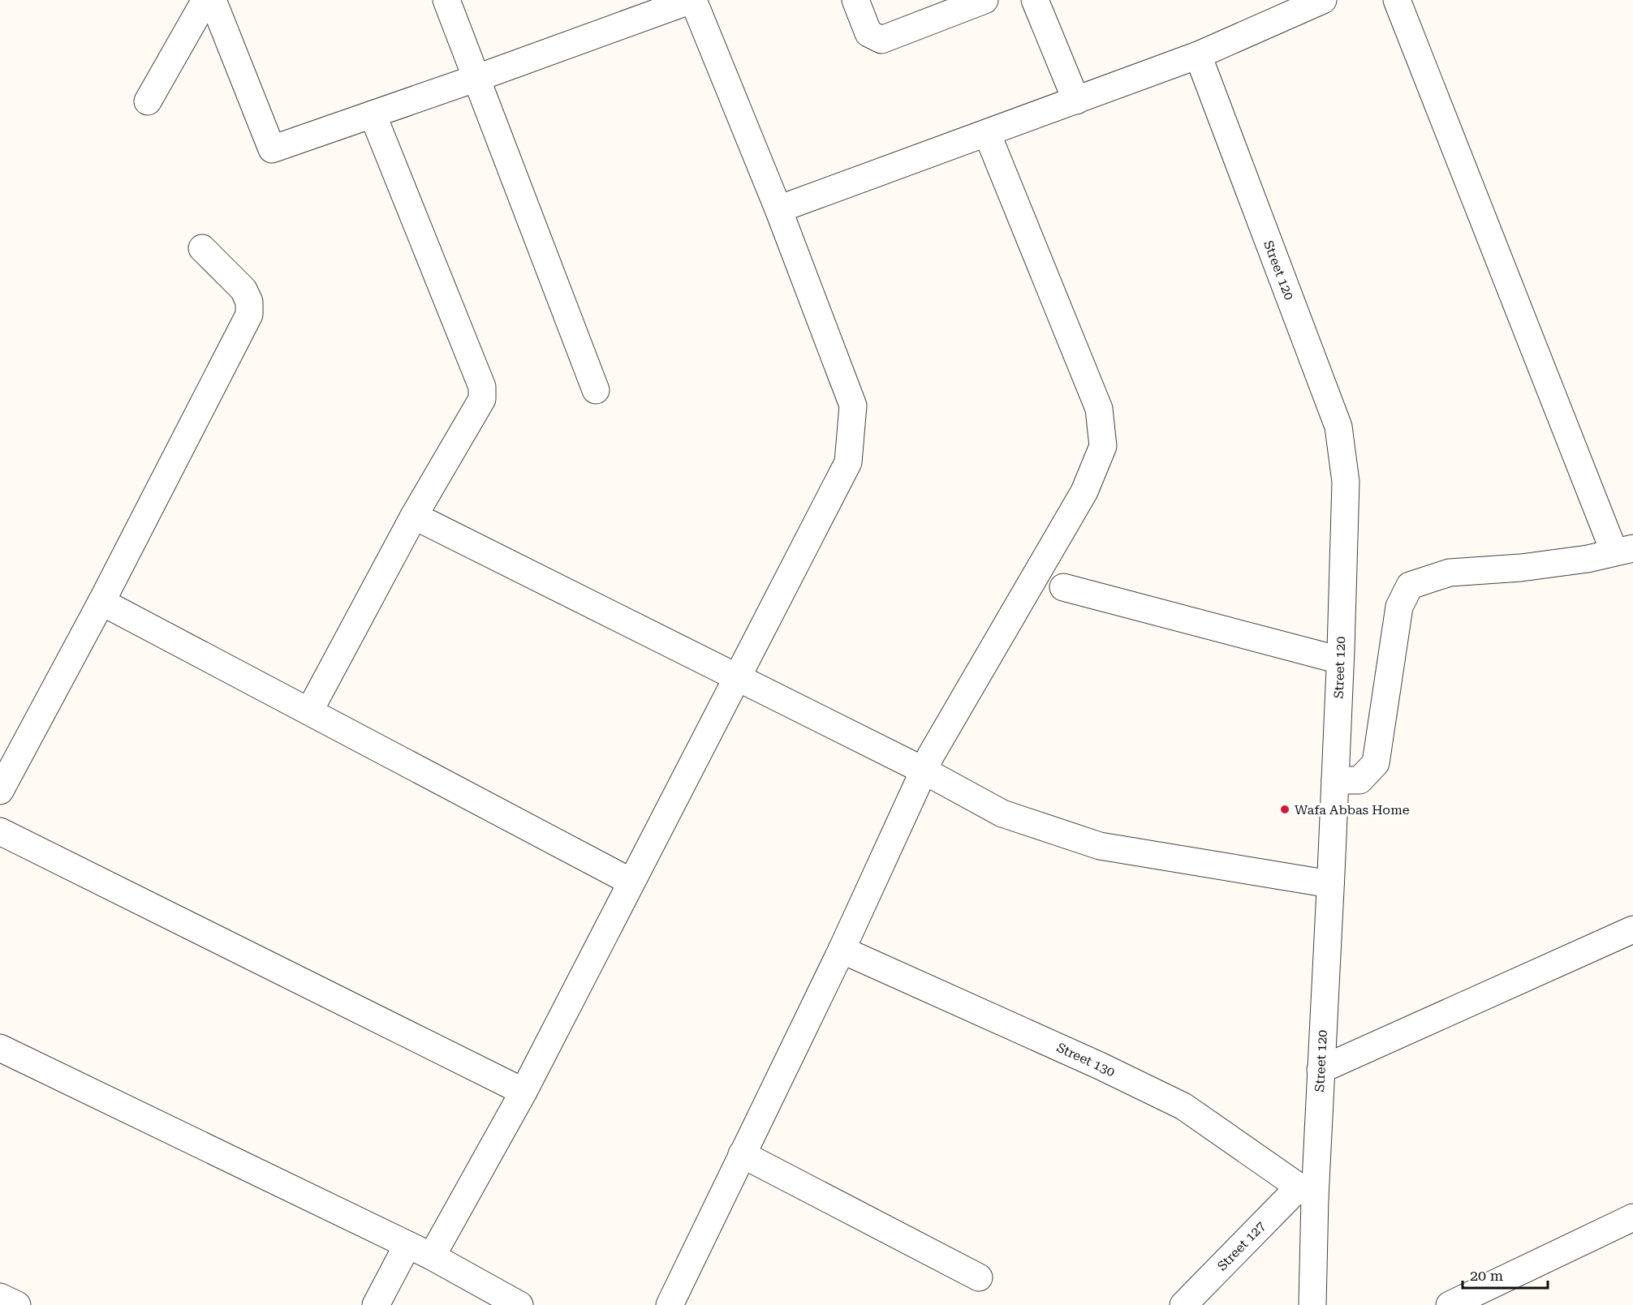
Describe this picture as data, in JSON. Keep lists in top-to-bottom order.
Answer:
{
  "streets": {
    "street": ["Street 120", "Street 130", "Street 127"]
  },
  "crossings": [
    ["Street 120", "Street 130"],
    ["Street 120", "Street 127"],
    ["Street 130", "Street 127"]
  ],
  "places": ["Wafa Abbas Home"],
  "scale_bar": "20 m"
}
